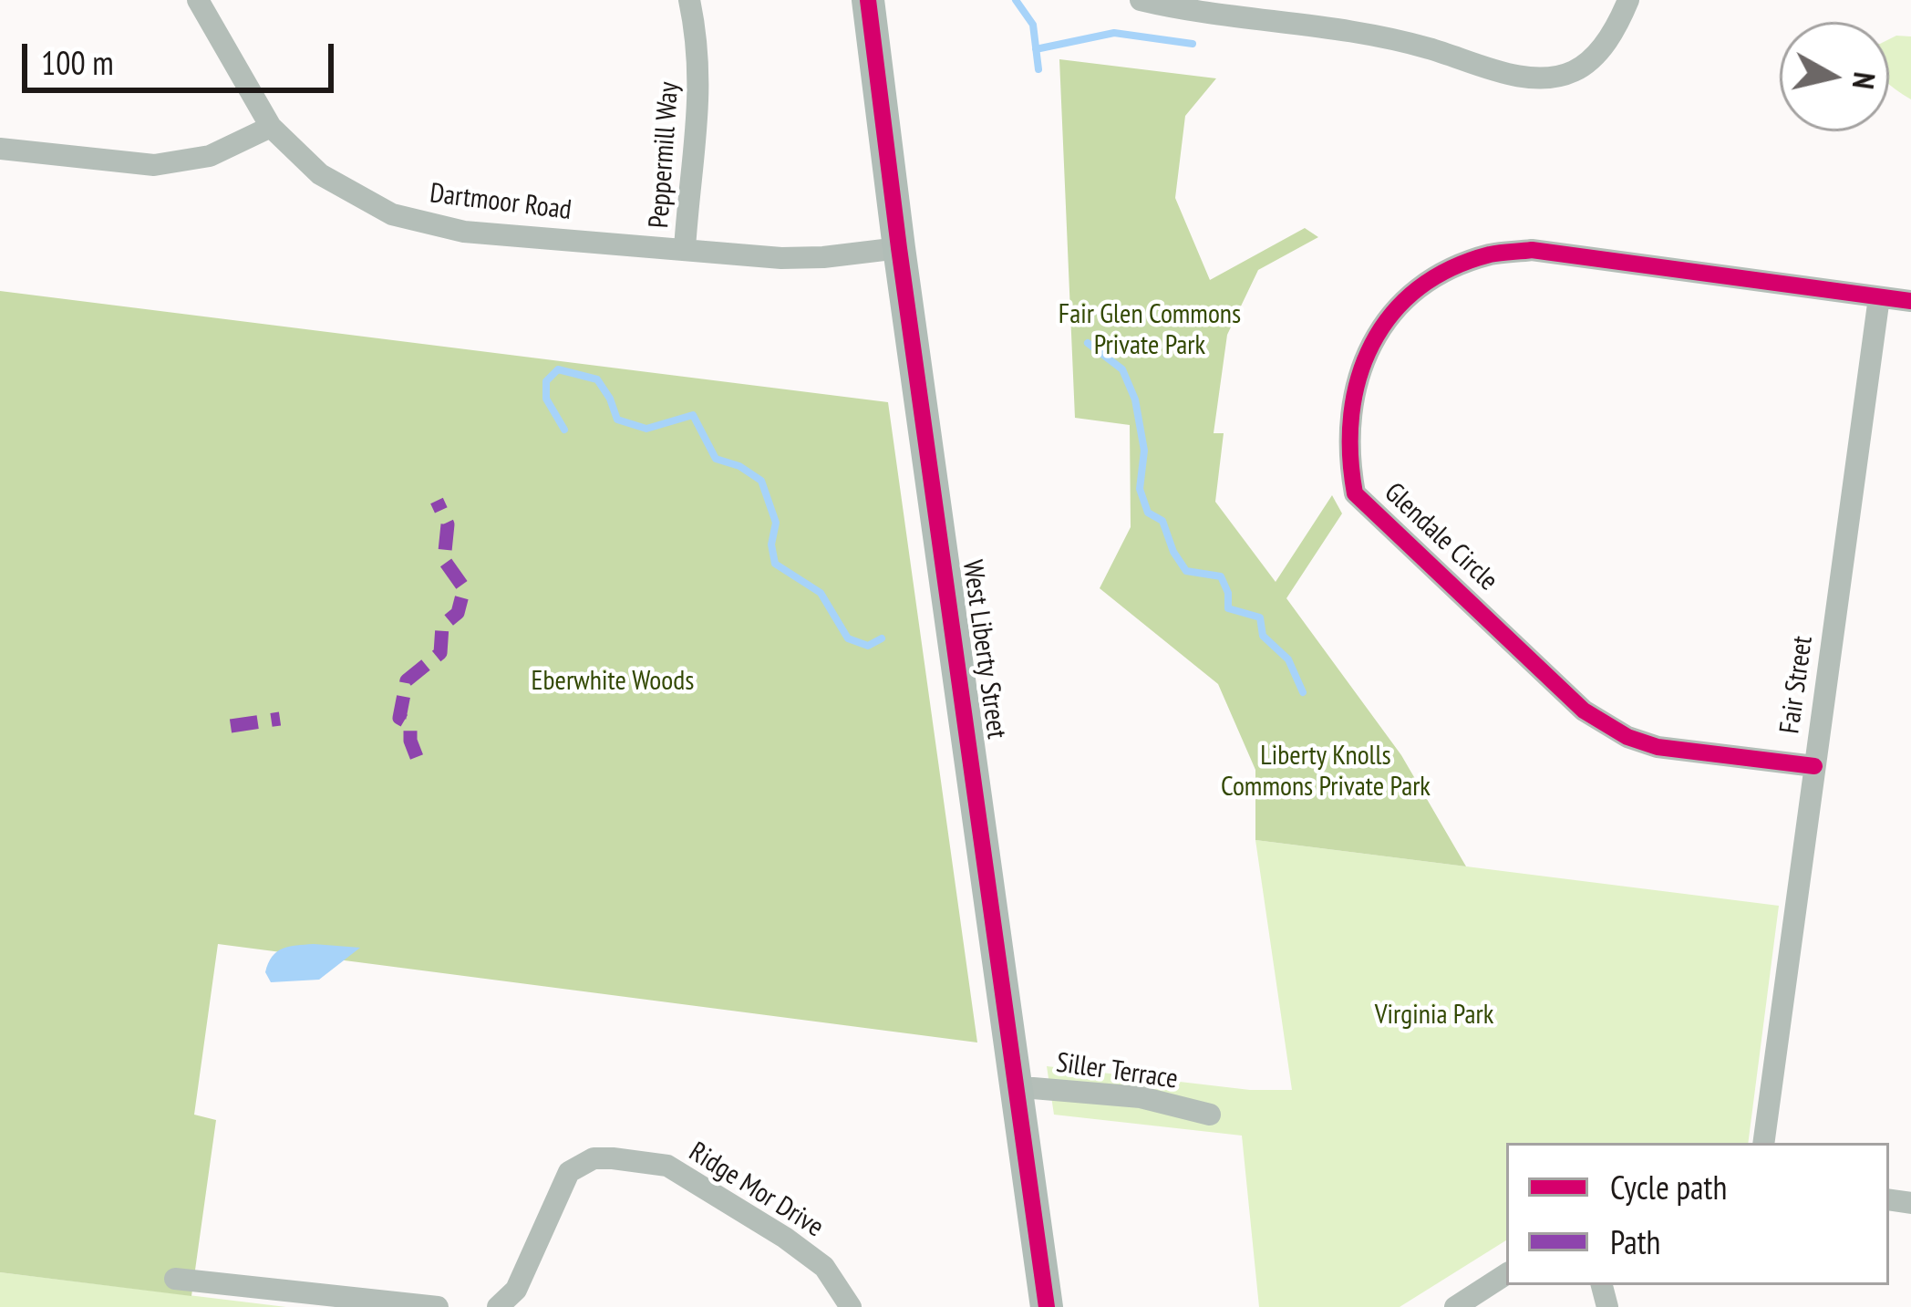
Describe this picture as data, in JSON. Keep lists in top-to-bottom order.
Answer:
{
  "streets": {
    "main road": ["West Liberty Street"],
    "street": [
      "Peppermill Way",
      "Dartmoor Road",
      "Glendale Circle",
      "Fair Street",
      "Siller Terrace",
      "Ridge Mor Drive"
    ]
  },
  "crossings": [
    ["Peppermill Way", "Dartmoor Road"],
    ["Dartmoor Road", "West Liberty Street"],
    ["Glendale Circle", "Fair Street"],
    ["West Liberty Street", "Siller Terrace"]
  ],
  "parks": [
    "Fair Glen Commons Private Park",
    "Eberwhite Woods",
    "Liberty Knolls Commons Private Park",
    "Virginia Park"
  ],
  "legend": ["Cycle path", "Path"],
  "scale_bar": "100 m",
  "north": "right"
}
